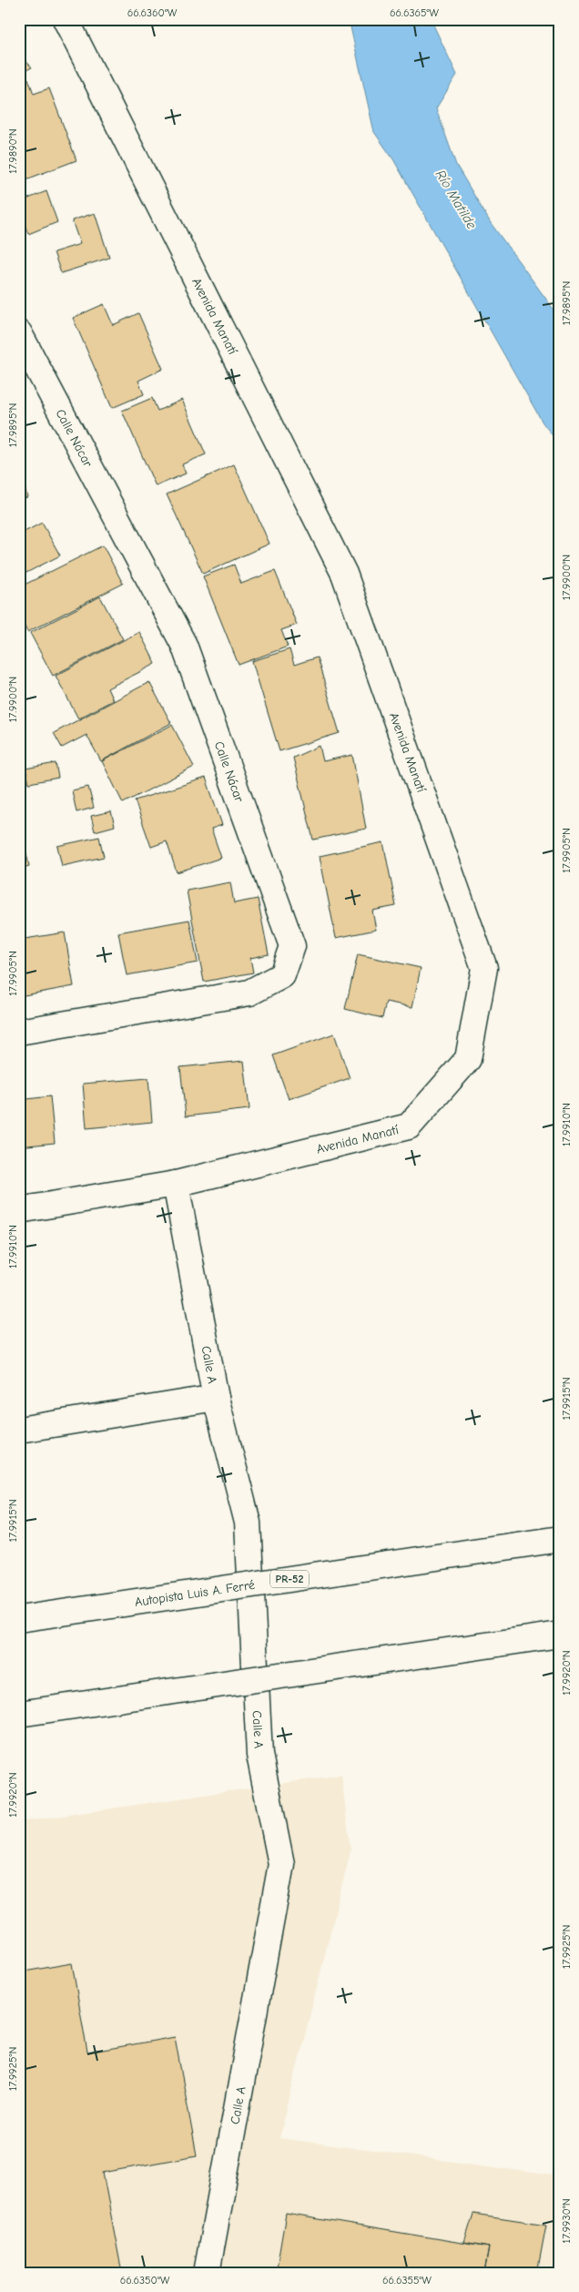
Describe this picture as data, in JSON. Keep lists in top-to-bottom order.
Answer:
{
  "streets": {
    "main road": [
      "Avenida Manatí",
      "Calle Nácar",
      "Calle A",
      "PR-52",
      "Autopista Luis A. Ferré"
    ]
  },
  "crossings": [
    ["Avenida Manatí", "Calle A"]
  ],
  "water": ["Río Matilde"],
  "coordinates": [
    "66.6360°W",
    "66.6365°W",
    "17.9890°N",
    "17.9895°N",
    "17.9900°N",
    "17.9905°N",
    "17.9910°N",
    "17.9915°N",
    "17.9920°N",
    "17.9925°N",
    "17.9930°N",
    "66.6350°W",
    "66.6355°W"
  ]
}
